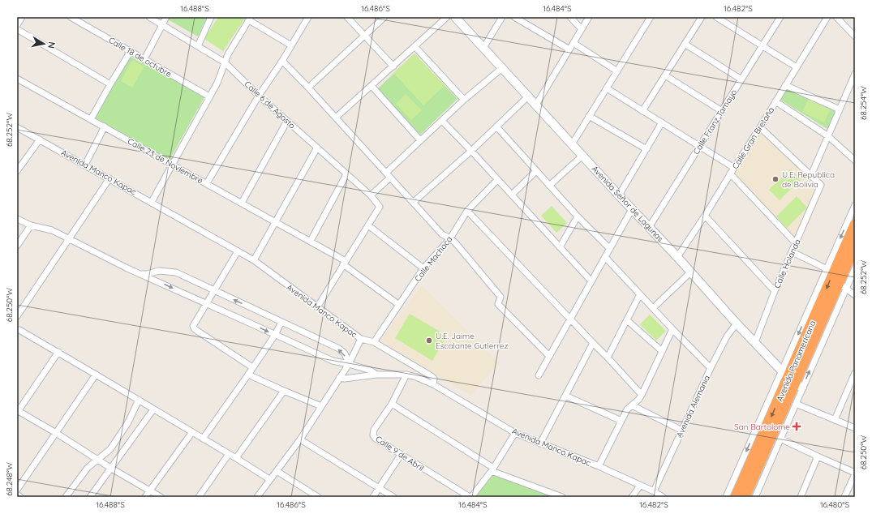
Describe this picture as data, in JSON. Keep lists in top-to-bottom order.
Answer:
{
  "streets": {
    "highway": ["Avenida Panamericana"],
    "street": [
      "Calle 18 de octubre",
      "Calle 6 de Agosto",
      "Calle Franz Tamayo",
      "Calle Gran Bretaña",
      "Calle 23 de Noviembre",
      "Avenida Manco Kapac",
      "Avenida Señor de Lagunas",
      "Calle Machaca",
      "Calle Holanda",
      "Avenida Alemania",
      "Calle 9 de Abril"
    ]
  },
  "crossings": [
    ["Calle Franz Tamayo", "Avenida Señor de Lagunas"],
    ["Calle Gran Bretaña", "Avenida Señor de Lagunas"],
    ["Calle 23 de Noviembre", "Calle Machaca"],
    ["Avenida Manco Kapac", "Calle Machaca"],
    ["Avenida Manco Kapac", "Avenida Alemania"],
    ["Avenida Señor de Lagunas", "Calle Holanda"],
    ["Avenida Señor de Lagunas", "Avenida Panamericana"],
    ["Avenida Señor de Lagunas", "Avenida Alemania"]
  ],
  "places": {
    "other": ["U.E. Republica de Bolivia", "U.E. Jaime Escalante Gutierrez"],
    "health": ["San Bartolome"]
  },
  "north": "right",
  "coordinates": [
    "16.488°S",
    "16.486°S",
    "16.484°S",
    "16.482°S",
    "68.254°W",
    "68.252°W",
    "68.250°W",
    "68.248°W",
    "16.480°S"
  ]
}
